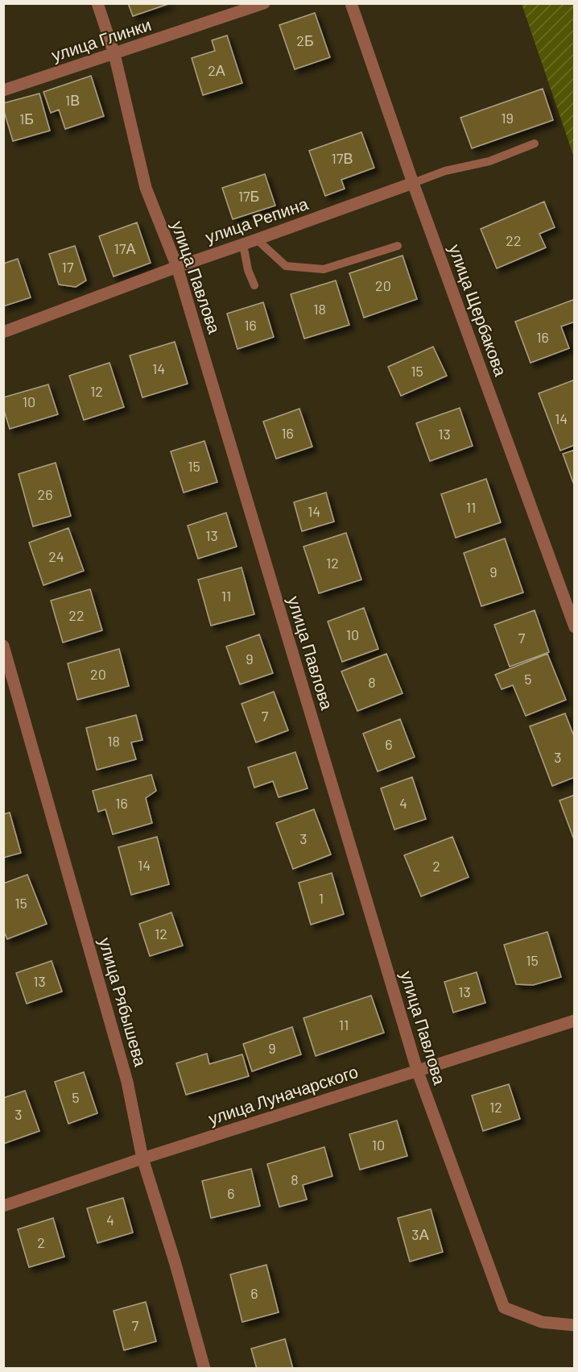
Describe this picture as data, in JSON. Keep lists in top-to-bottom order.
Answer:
{
  "streets": {
    "street": [
      "улица Глинки",
      "улица Репина",
      "улица Павлова",
      "улица Щербакова",
      "улица Рябышева",
      "улица Луначарского"
    ]
  },
  "crossings": [
    ["улица Глинки", "улица Павлова"],
    ["улица Репина", "улица Павлова"],
    ["улица Репина", "улица Щербакова"],
    ["улица Павлова", "улица Луначарского"],
    ["улица Рябышева", "улица Луначарского"]
  ],
  "house_numbers": [
    "2Б",
    "2А",
    "1В",
    "19",
    "1Б",
    "17В",
    "17Б",
    "22",
    "17А",
    "17",
    "20",
    "18",
    "16",
    "16",
    "14",
    "15",
    "12",
    "10",
    "14",
    "16",
    "13",
    "15",
    "26",
    "11",
    "14",
    "13",
    "24",
    "12",
    "9",
    "11",
    "22",
    "10",
    "7",
    "9",
    "20",
    "5",
    "8",
    "7",
    "18",
    "6",
    "3",
    "16",
    "4",
    "3",
    "14",
    "2",
    "1",
    "15",
    "12",
    "15",
    "13",
    "13",
    "11",
    "9",
    "5",
    "12",
    "3",
    "10",
    "8",
    "6",
    "4",
    "3А",
    "2",
    "6",
    "7"
  ]
}
